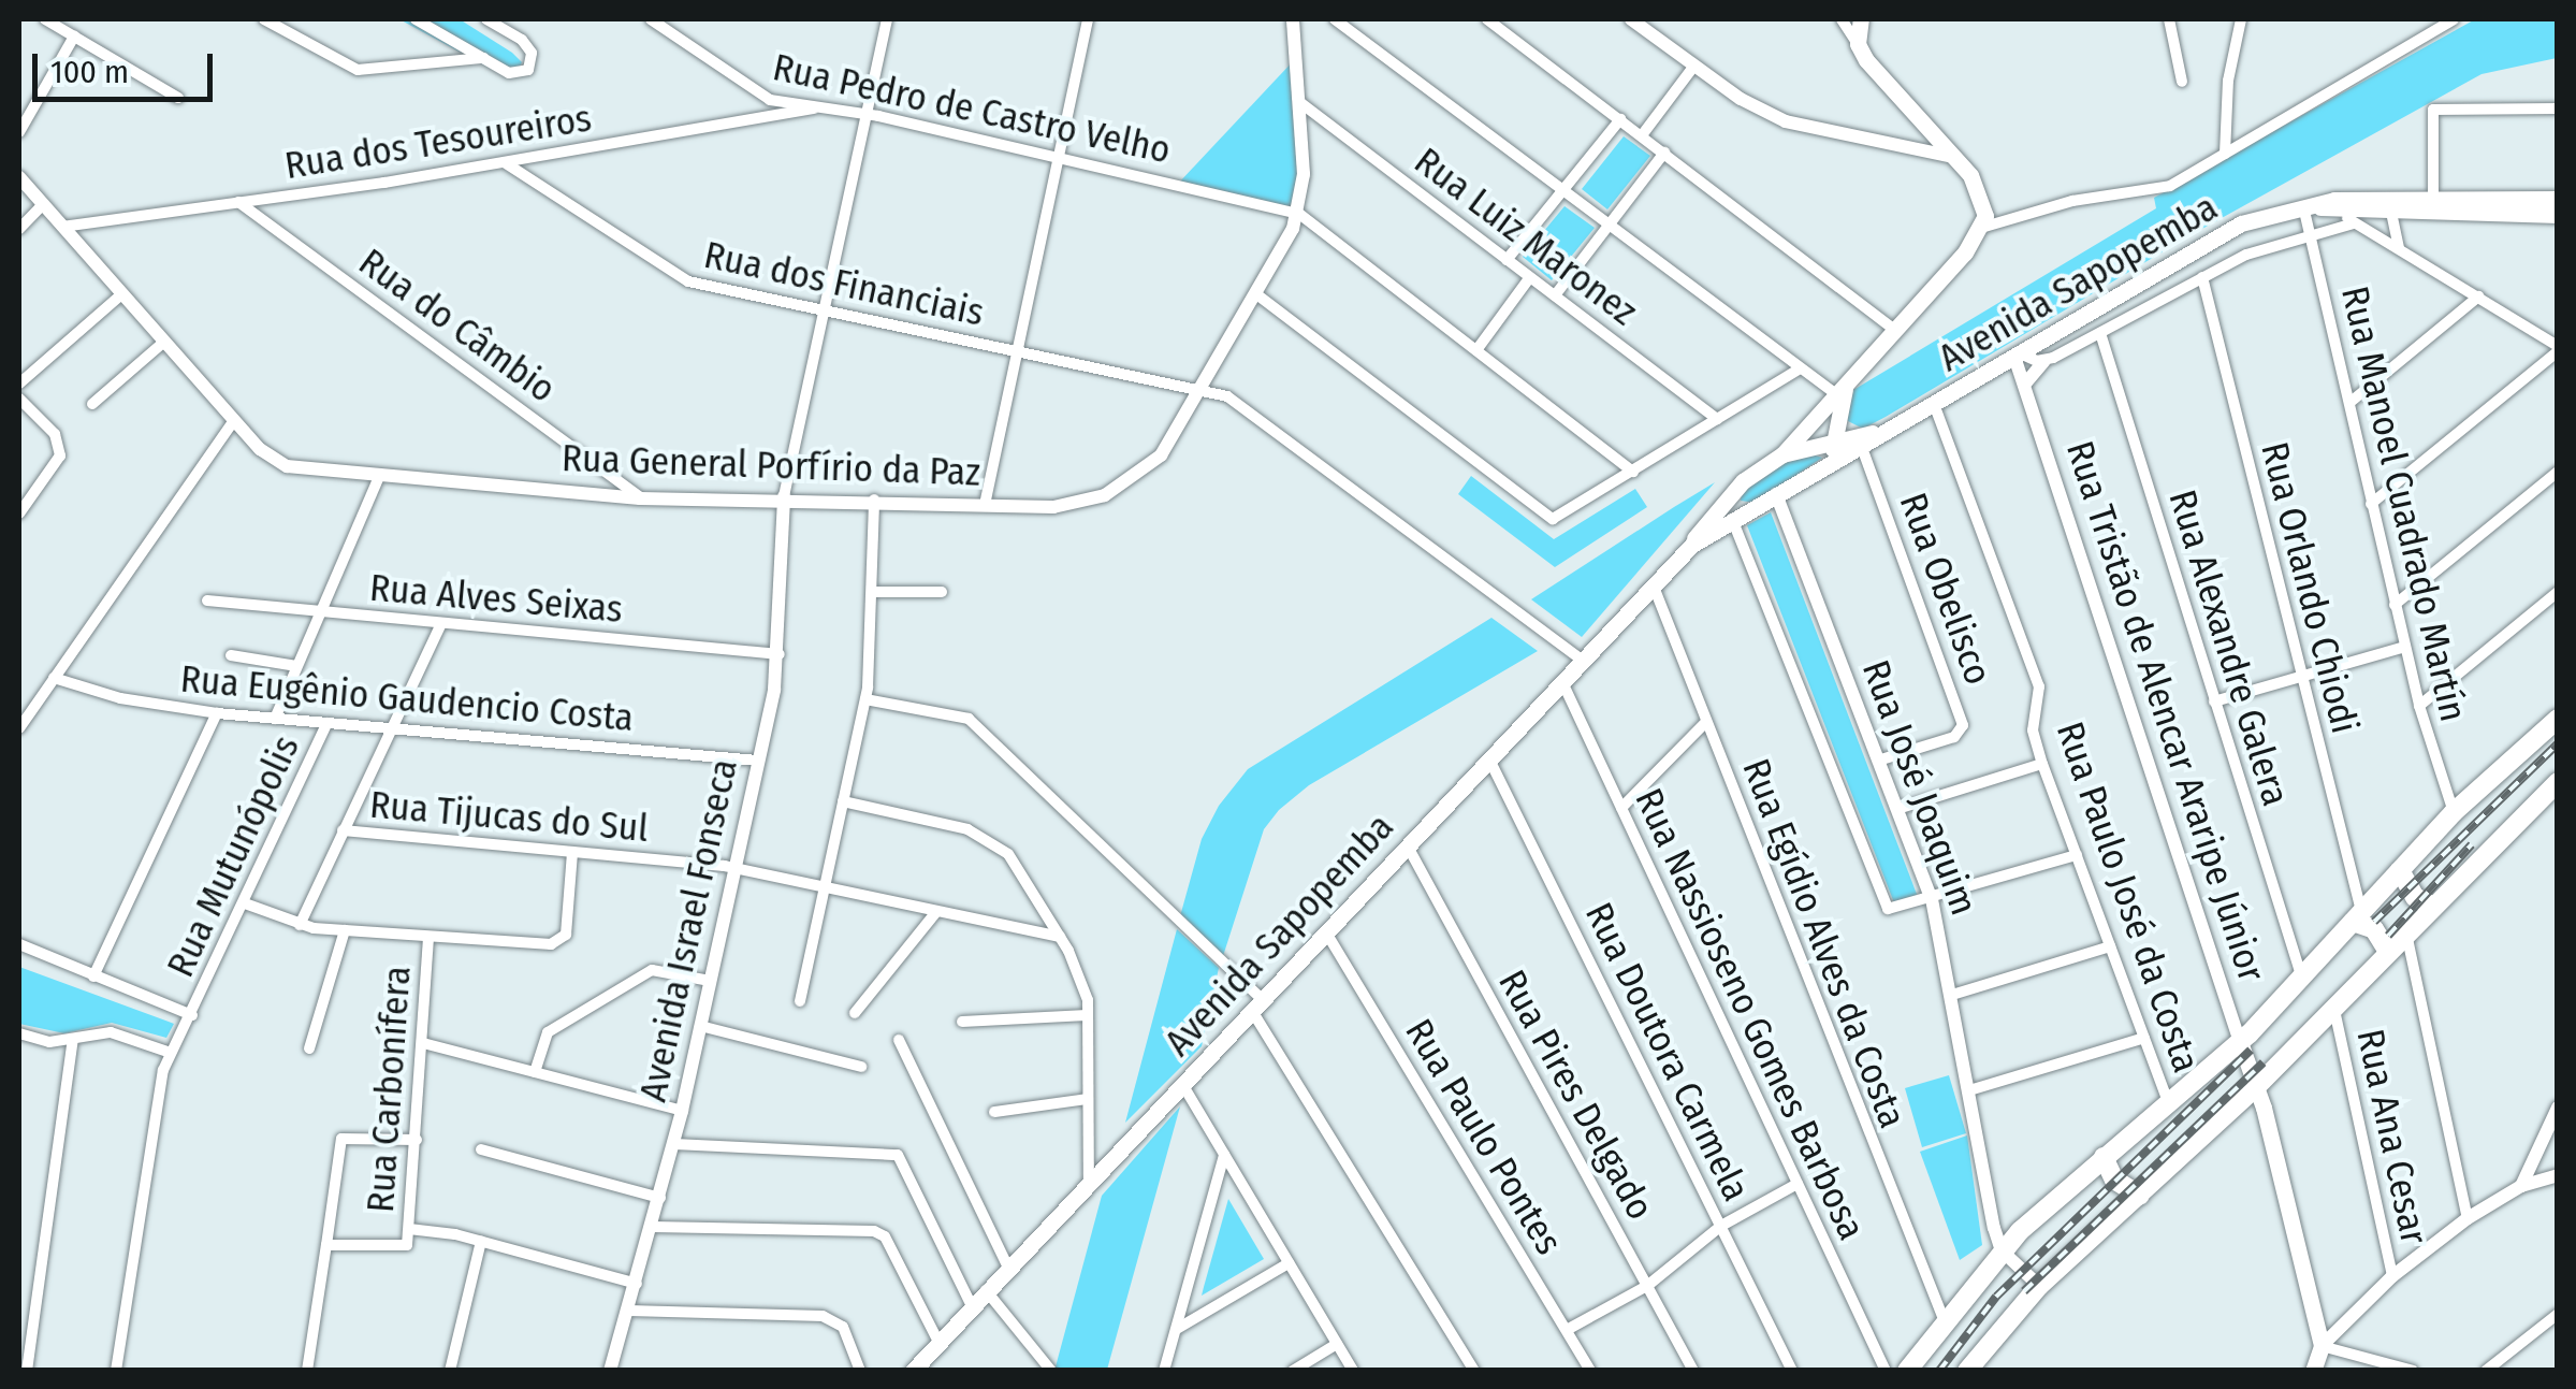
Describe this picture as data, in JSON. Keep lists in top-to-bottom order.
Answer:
{
  "streets": {
    "main road": ["Avenida Sapopemba", "Rua Tristão de Alencar Araripe Júnior"],
    "street": [
      "Rua Pedro de Castro Velho",
      "Rua dos Tesoureiros",
      "Rua Luiz Maronez",
      "Rua dos Financiais",
      "Rua do Câmbio",
      "Rua General Porfírio da Paz",
      "Rua Manoel Cuadrado Martín",
      "Rua Orlando Chiodi",
      "Rua Obelisco",
      "Rua Alves Seixas",
      "Rua Alexandre Galera",
      "Rua Eugênio Gaudencio Costa",
      "Rua José Joaquim",
      "Rua Tijucas do Sul",
      "Rua Mutunópolis",
      "Rua Paulo José da Costa",
      "Avenida Israel Fonseca",
      "Rua Egídio Alves da Costa",
      "Rua Nassioseno Gomes Barbosa",
      "Rua Doutora Carmela",
      "Rua Carbonífera",
      "Rua Pires Delgado",
      "Rua Paulo Pontes",
      "Rua Ana Cesar"
    ]
  },
  "crossings": [
    ["Rua Pedro de Castro Velho", "Rua dos Tesoureiros"],
    ["Rua Pedro de Castro Velho", "Rua General Porfírio da Paz"],
    ["Rua dos Tesoureiros", "Rua dos Financiais"],
    ["Rua dos Tesoureiros", "Rua do Câmbio"],
    ["Rua dos Tesoureiros", "Rua General Porfírio da Paz"],
    ["Avenida Sapopemba", "Rua dos Financiais"],
    ["Avenida Sapopemba", "Rua Manoel Cuadrado Martín"],
    ["Avenida Sapopemba", "Rua Obelisco"],
    ["Avenida Sapopemba", "Rua Tristão de Alencar Araripe Júnior"],
    ["Avenida Sapopemba", "Rua José Joaquim"],
    ["Avenida Sapopemba", "Rua Paulo José da Costa"],
    ["Avenida Sapopemba", "Rua Egídio Alves da Costa"],
    ["Avenida Sapopemba", "Rua Nassioseno Gomes Barbosa"],
    ["Avenida Sapopemba", "Rua Doutora Carmela"],
    ["Avenida Sapopemba", "Rua Pires Delgado"],
    ["Avenida Sapopemba", "Rua Paulo Pontes"],
    ["Rua dos Financiais", "Rua General Porfírio da Paz"],
    ["Rua do Câmbio", "Rua General Porfírio da Paz"],
    ["Rua General Porfírio da Paz", "Avenida Israel Fonseca"],
    ["Rua Obelisco", "Rua José Joaquim"],
    ["Rua Alves Seixas", "Avenida Israel Fonseca"],
    ["Rua Eugênio Gaudencio Costa", "Rua Mutunópolis"],
    ["Rua Eugênio Gaudencio Costa", "Avenida Israel Fonseca"],
    ["Rua Tijucas do Sul", "Avenida Israel Fonseca"]
  ],
  "scale_bar": "100 m"
}
